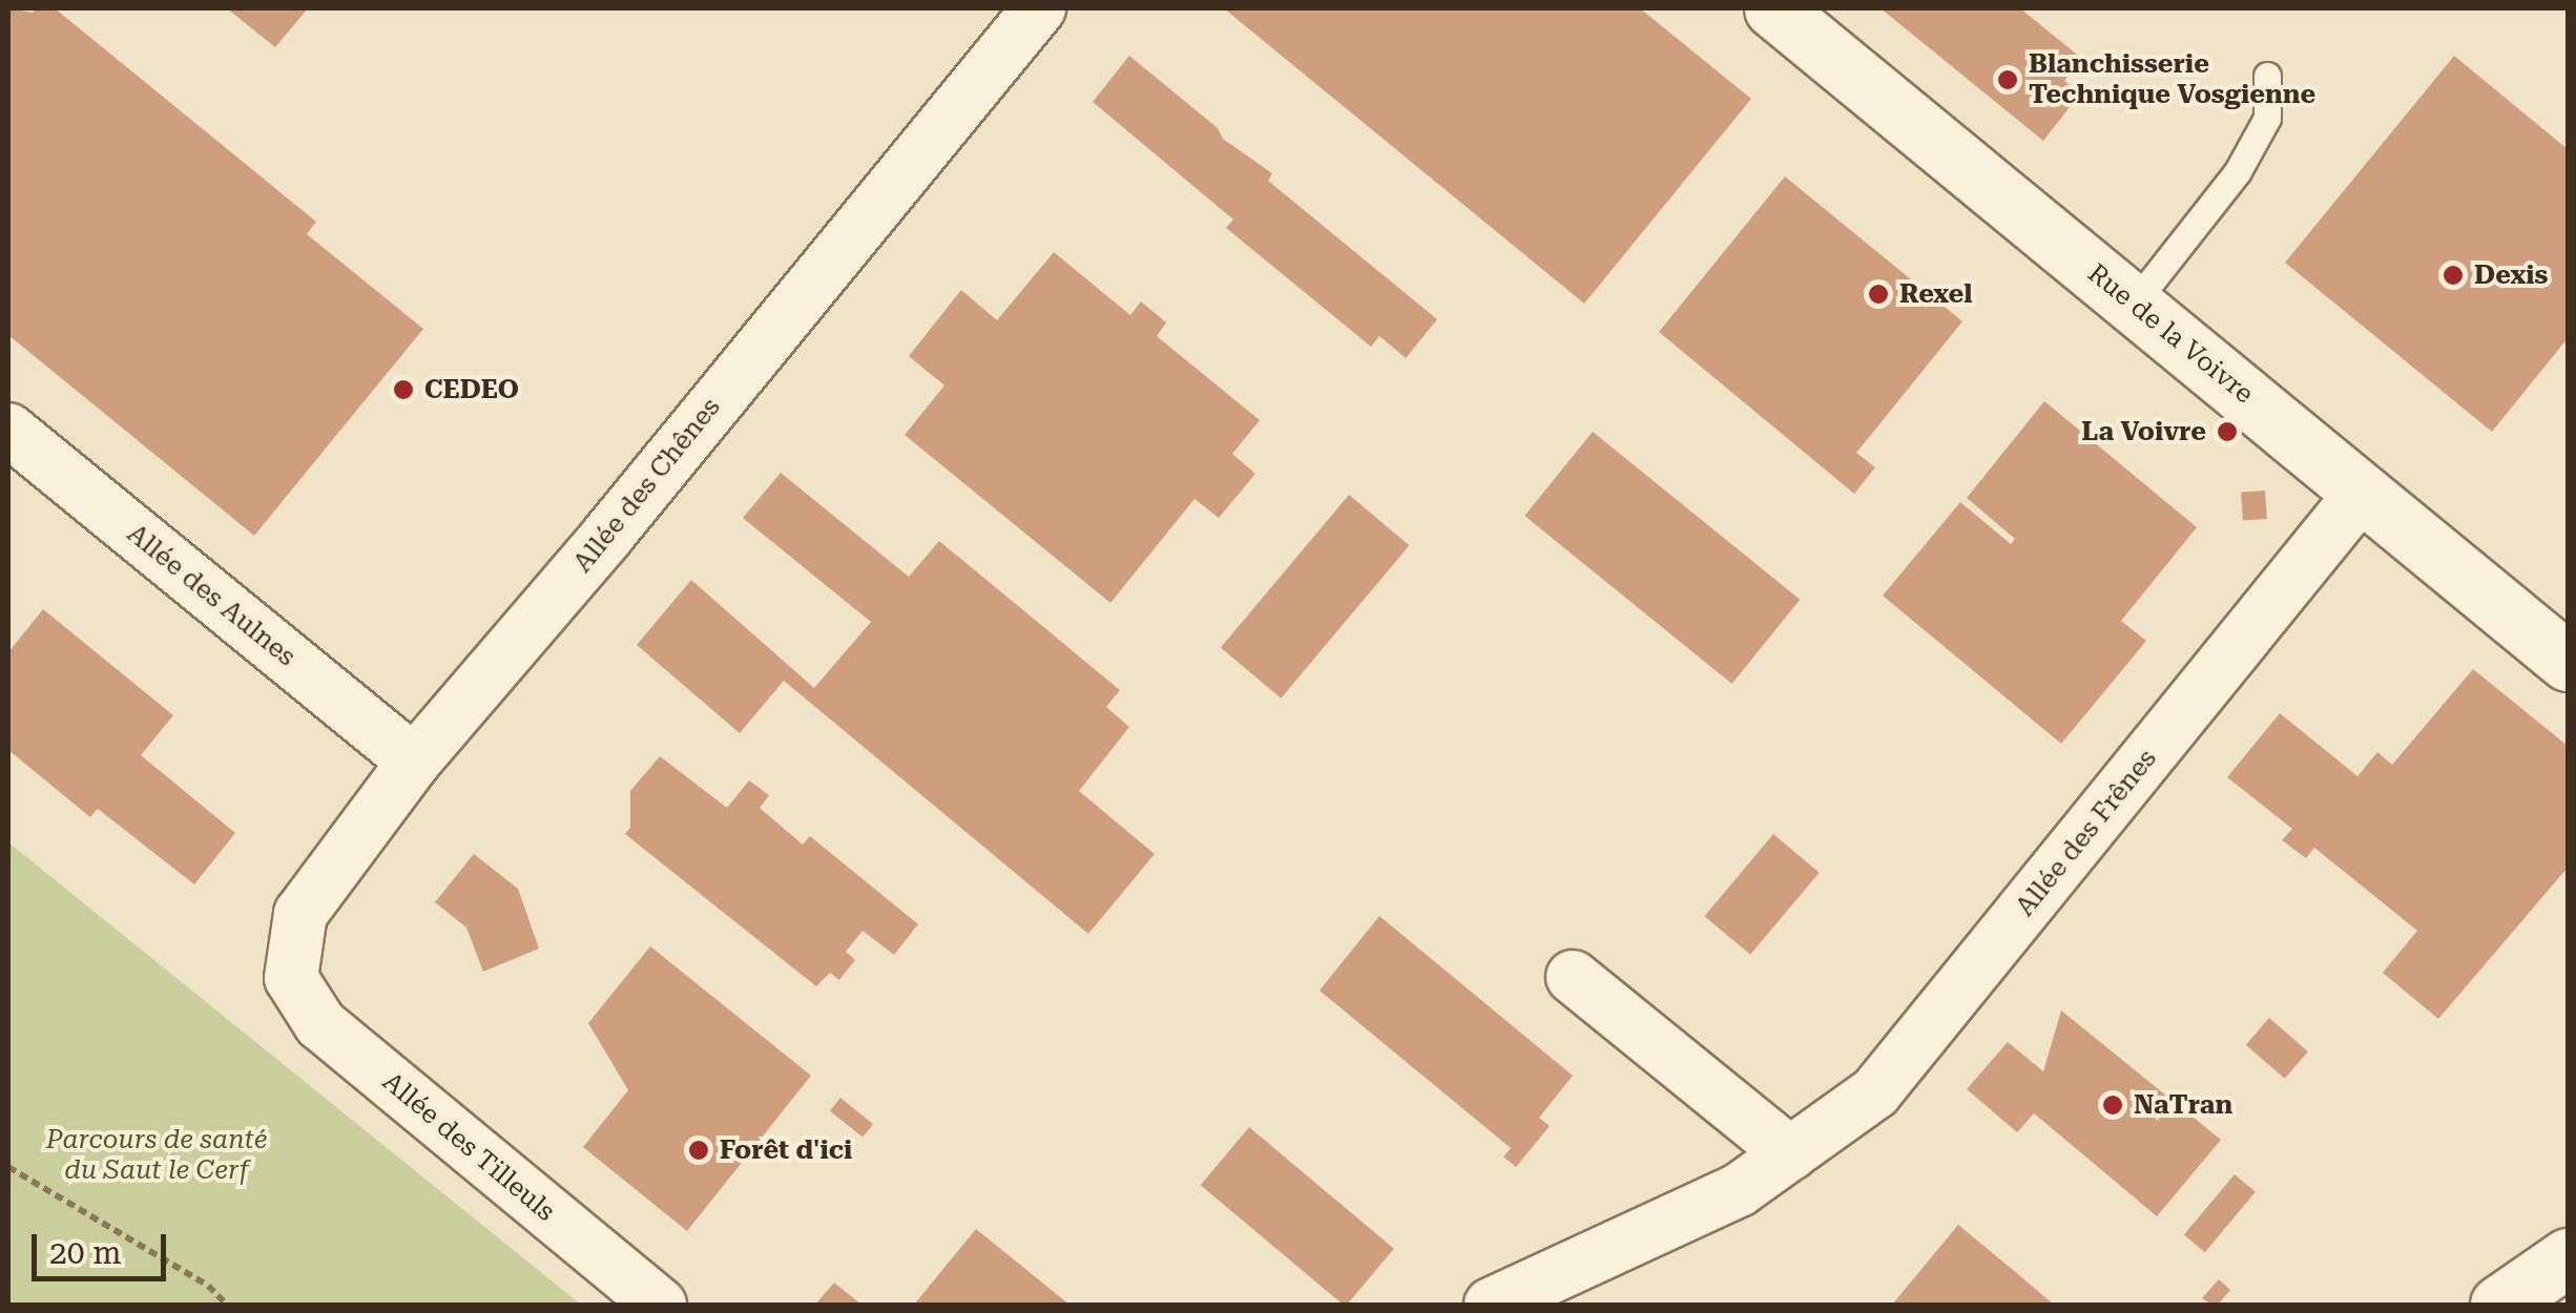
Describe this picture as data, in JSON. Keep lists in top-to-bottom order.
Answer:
{
  "streets": {
    "street": [
      "Rue de la Voivre",
      "Allée des Chênes",
      "Allée des Aulnes",
      "Allée des Frênes",
      "Allée des Tilleuls"
    ]
  },
  "crossings": [
    ["Rue de la Voivre", "Allée des Frênes"],
    ["Allée des Chênes", "Allée des Aulnes"],
    ["Allée des Chênes", "Allée des Tilleuls"]
  ],
  "parks": ["Parcours de santé du Saut le Cerf"],
  "places": [
    "Blanchisserie Technique Vosgienne",
    "Dexis",
    "Rexel",
    "CEDEO",
    "La Voivre",
    "NaTran",
    "Forêt d'ici"
  ],
  "scale_bar": "20 m"
}
